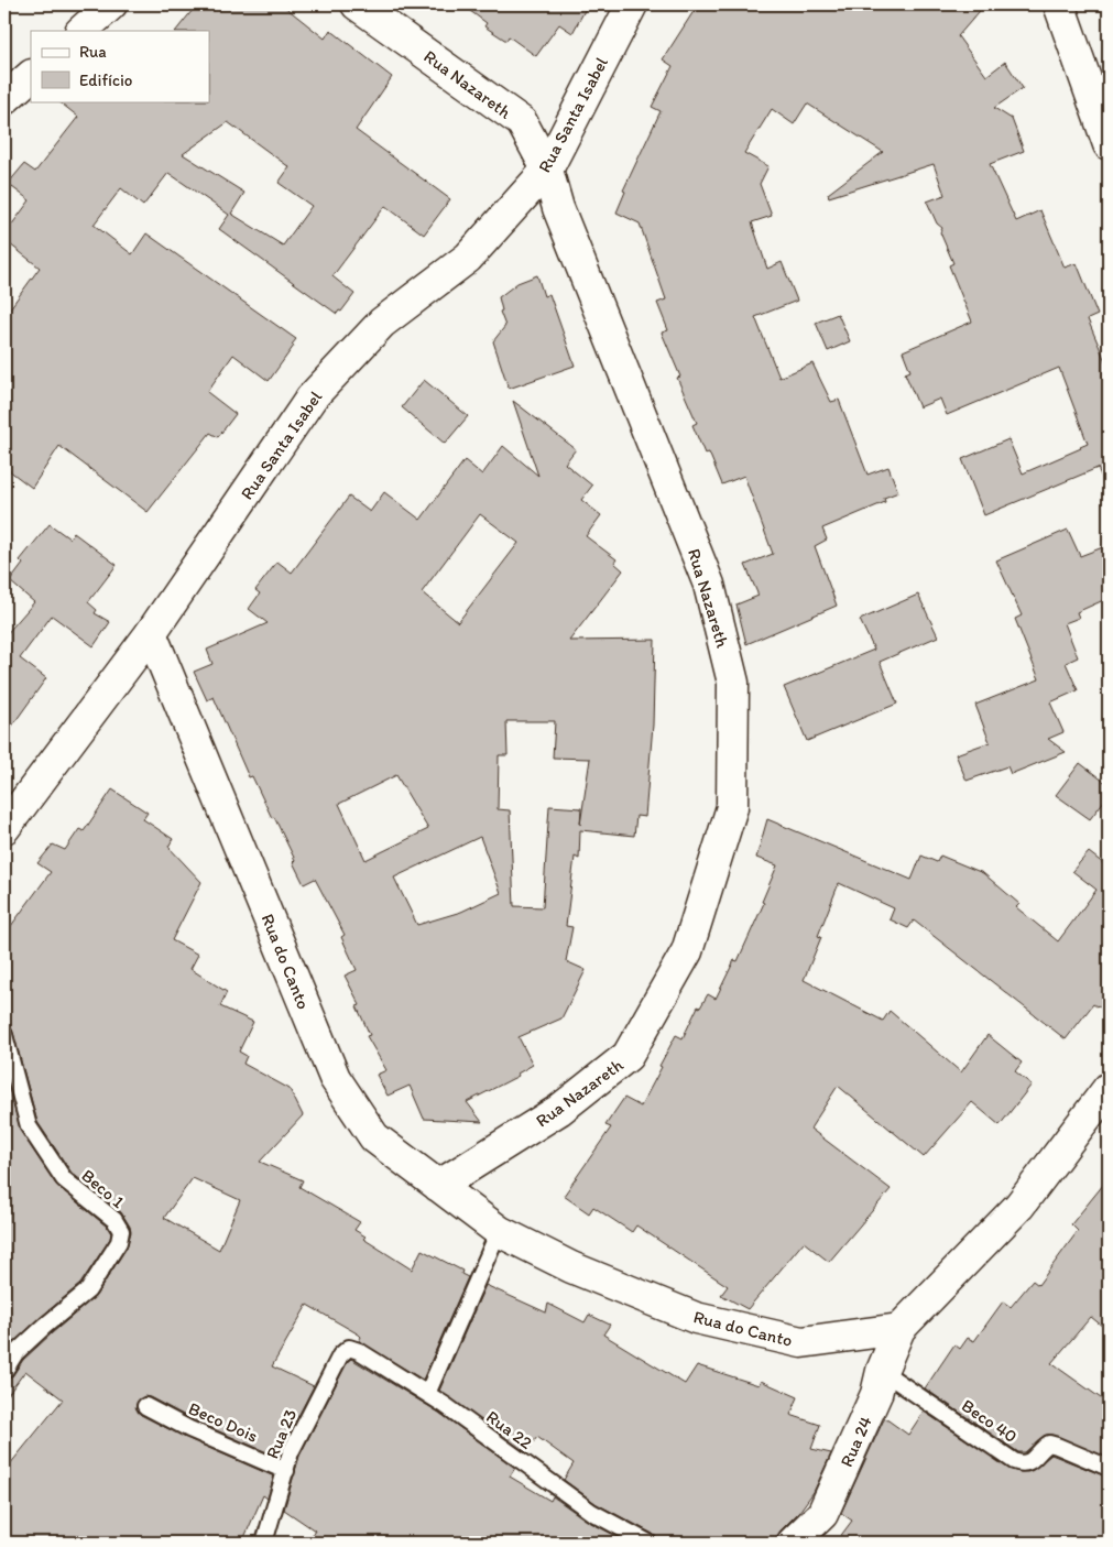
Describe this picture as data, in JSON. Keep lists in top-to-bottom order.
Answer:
{
  "streets": {
    "street": [
      "Rua Nazareth",
      "Rua Santa Isabel",
      "Rua do Canto",
      "Rua 24"
    ],
    "lane": [
      "Beco 1",
      "Beco 40",
      "Beco Dois",
      "Rua 22",
      "Rua 23"
    ]
  },
  "crossings": [
    ["Rua Nazareth", "Rua Santa Isabel"],
    ["Rua Nazareth", "Rua do Canto"],
    ["Rua Santa Isabel", "Rua do Canto"],
    ["Rua do Canto", "Rua 24"],
    ["Beco 40", "Rua 24"],
    ["Beco Dois", "Rua 23"],
    ["Rua 22", "Rua 23"]
  ],
  "legend": ["Rua", "Edifício"]
}
